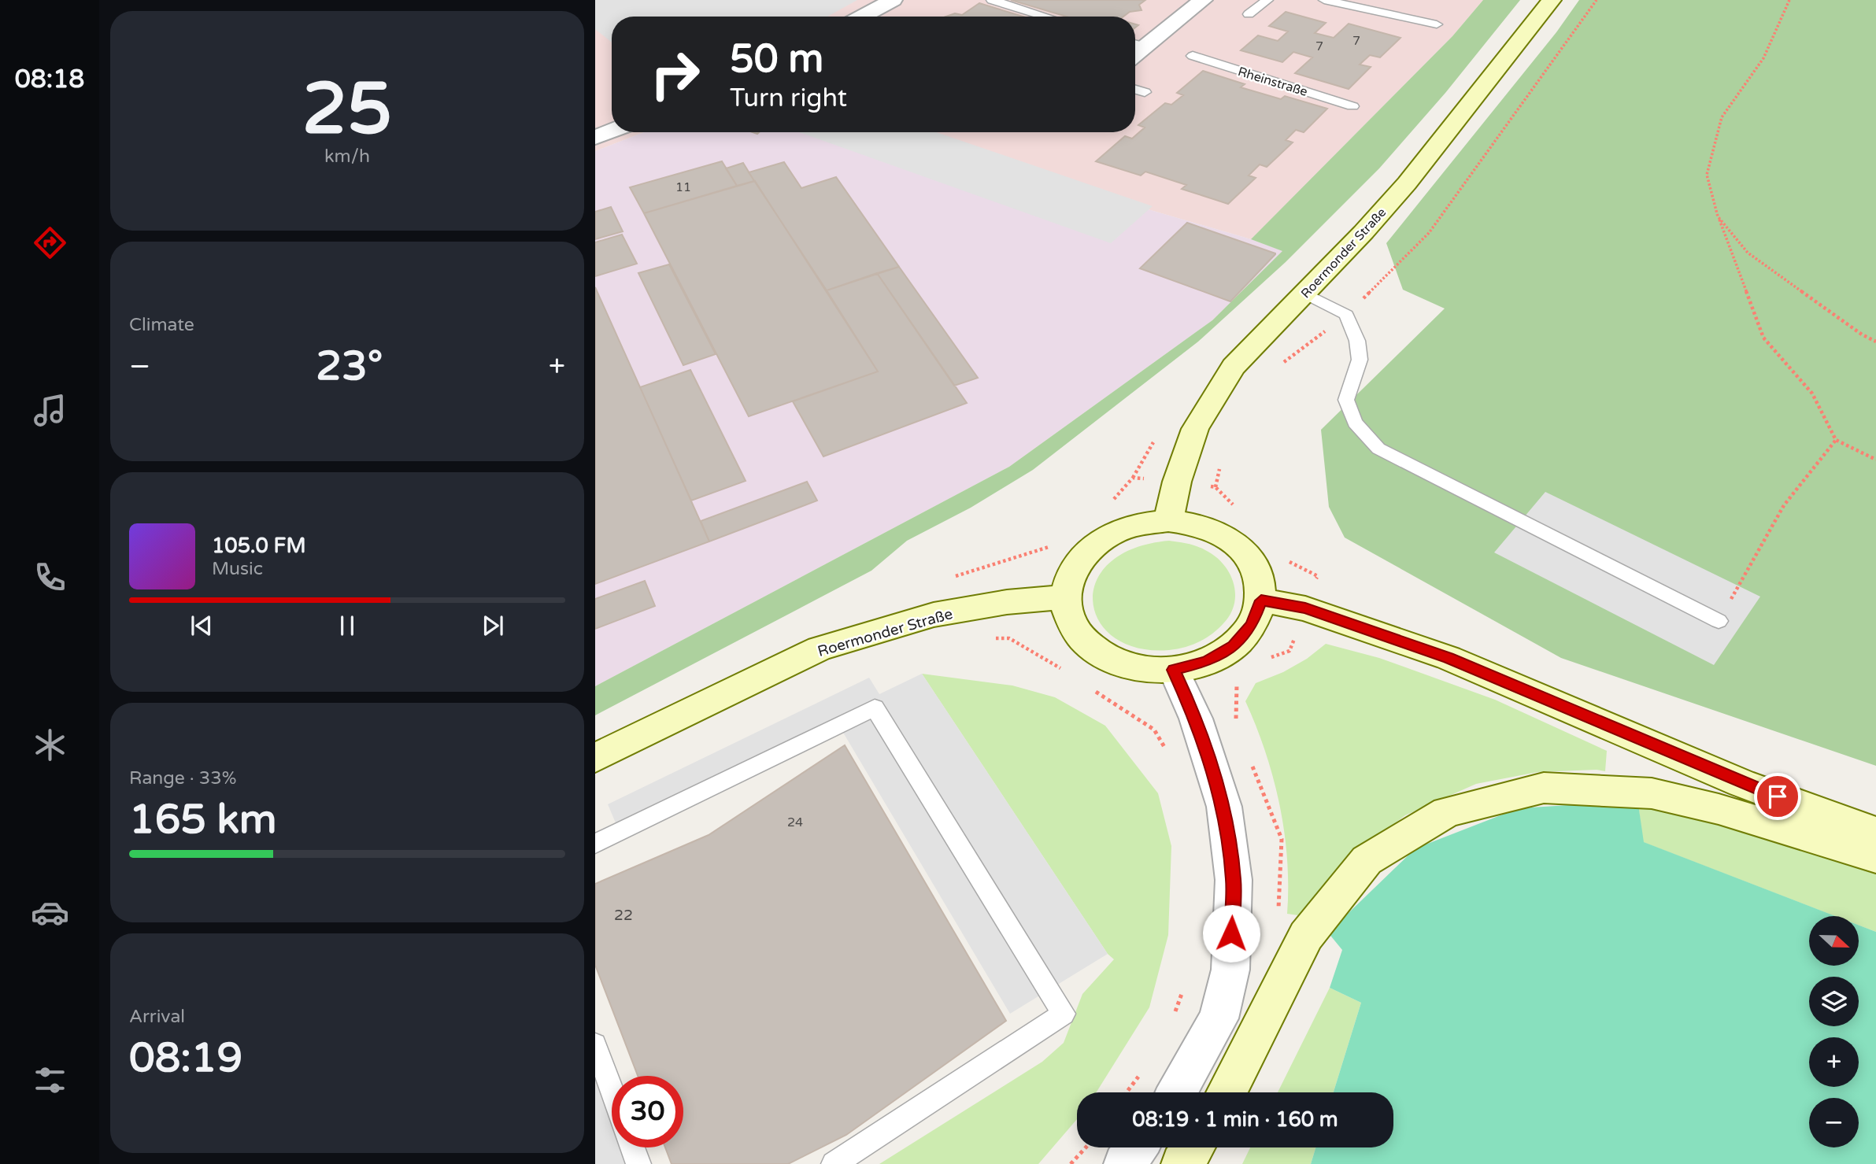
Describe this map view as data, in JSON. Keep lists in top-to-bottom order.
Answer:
{
  "streets": {
    "main road": ["Roermonder Straße"],
    "lane": ["Rheinstraße"]
  },
  "house_numbers": [
    "7",
    "7",
    "11",
    "24",
    "22"
  ],
  "north": "right",
  "page": {
    "tabs": "08:18",
    "tile": [
      ["25", "km/h"],
      "Climate",
      ["Range · 33%", "165 km"],
      ["Arrival", "08:19"]
    ],
    "turn": ["50 m", "Turn right"],
    "heat": ["−", "23°", "+"],
    "song": ["105.0 FM", "Music"],
    "map_buttons": ["+", "−"],
    "limit": "30",
    "trip": "08:19 · 1 min · 160 m"
  }
}
